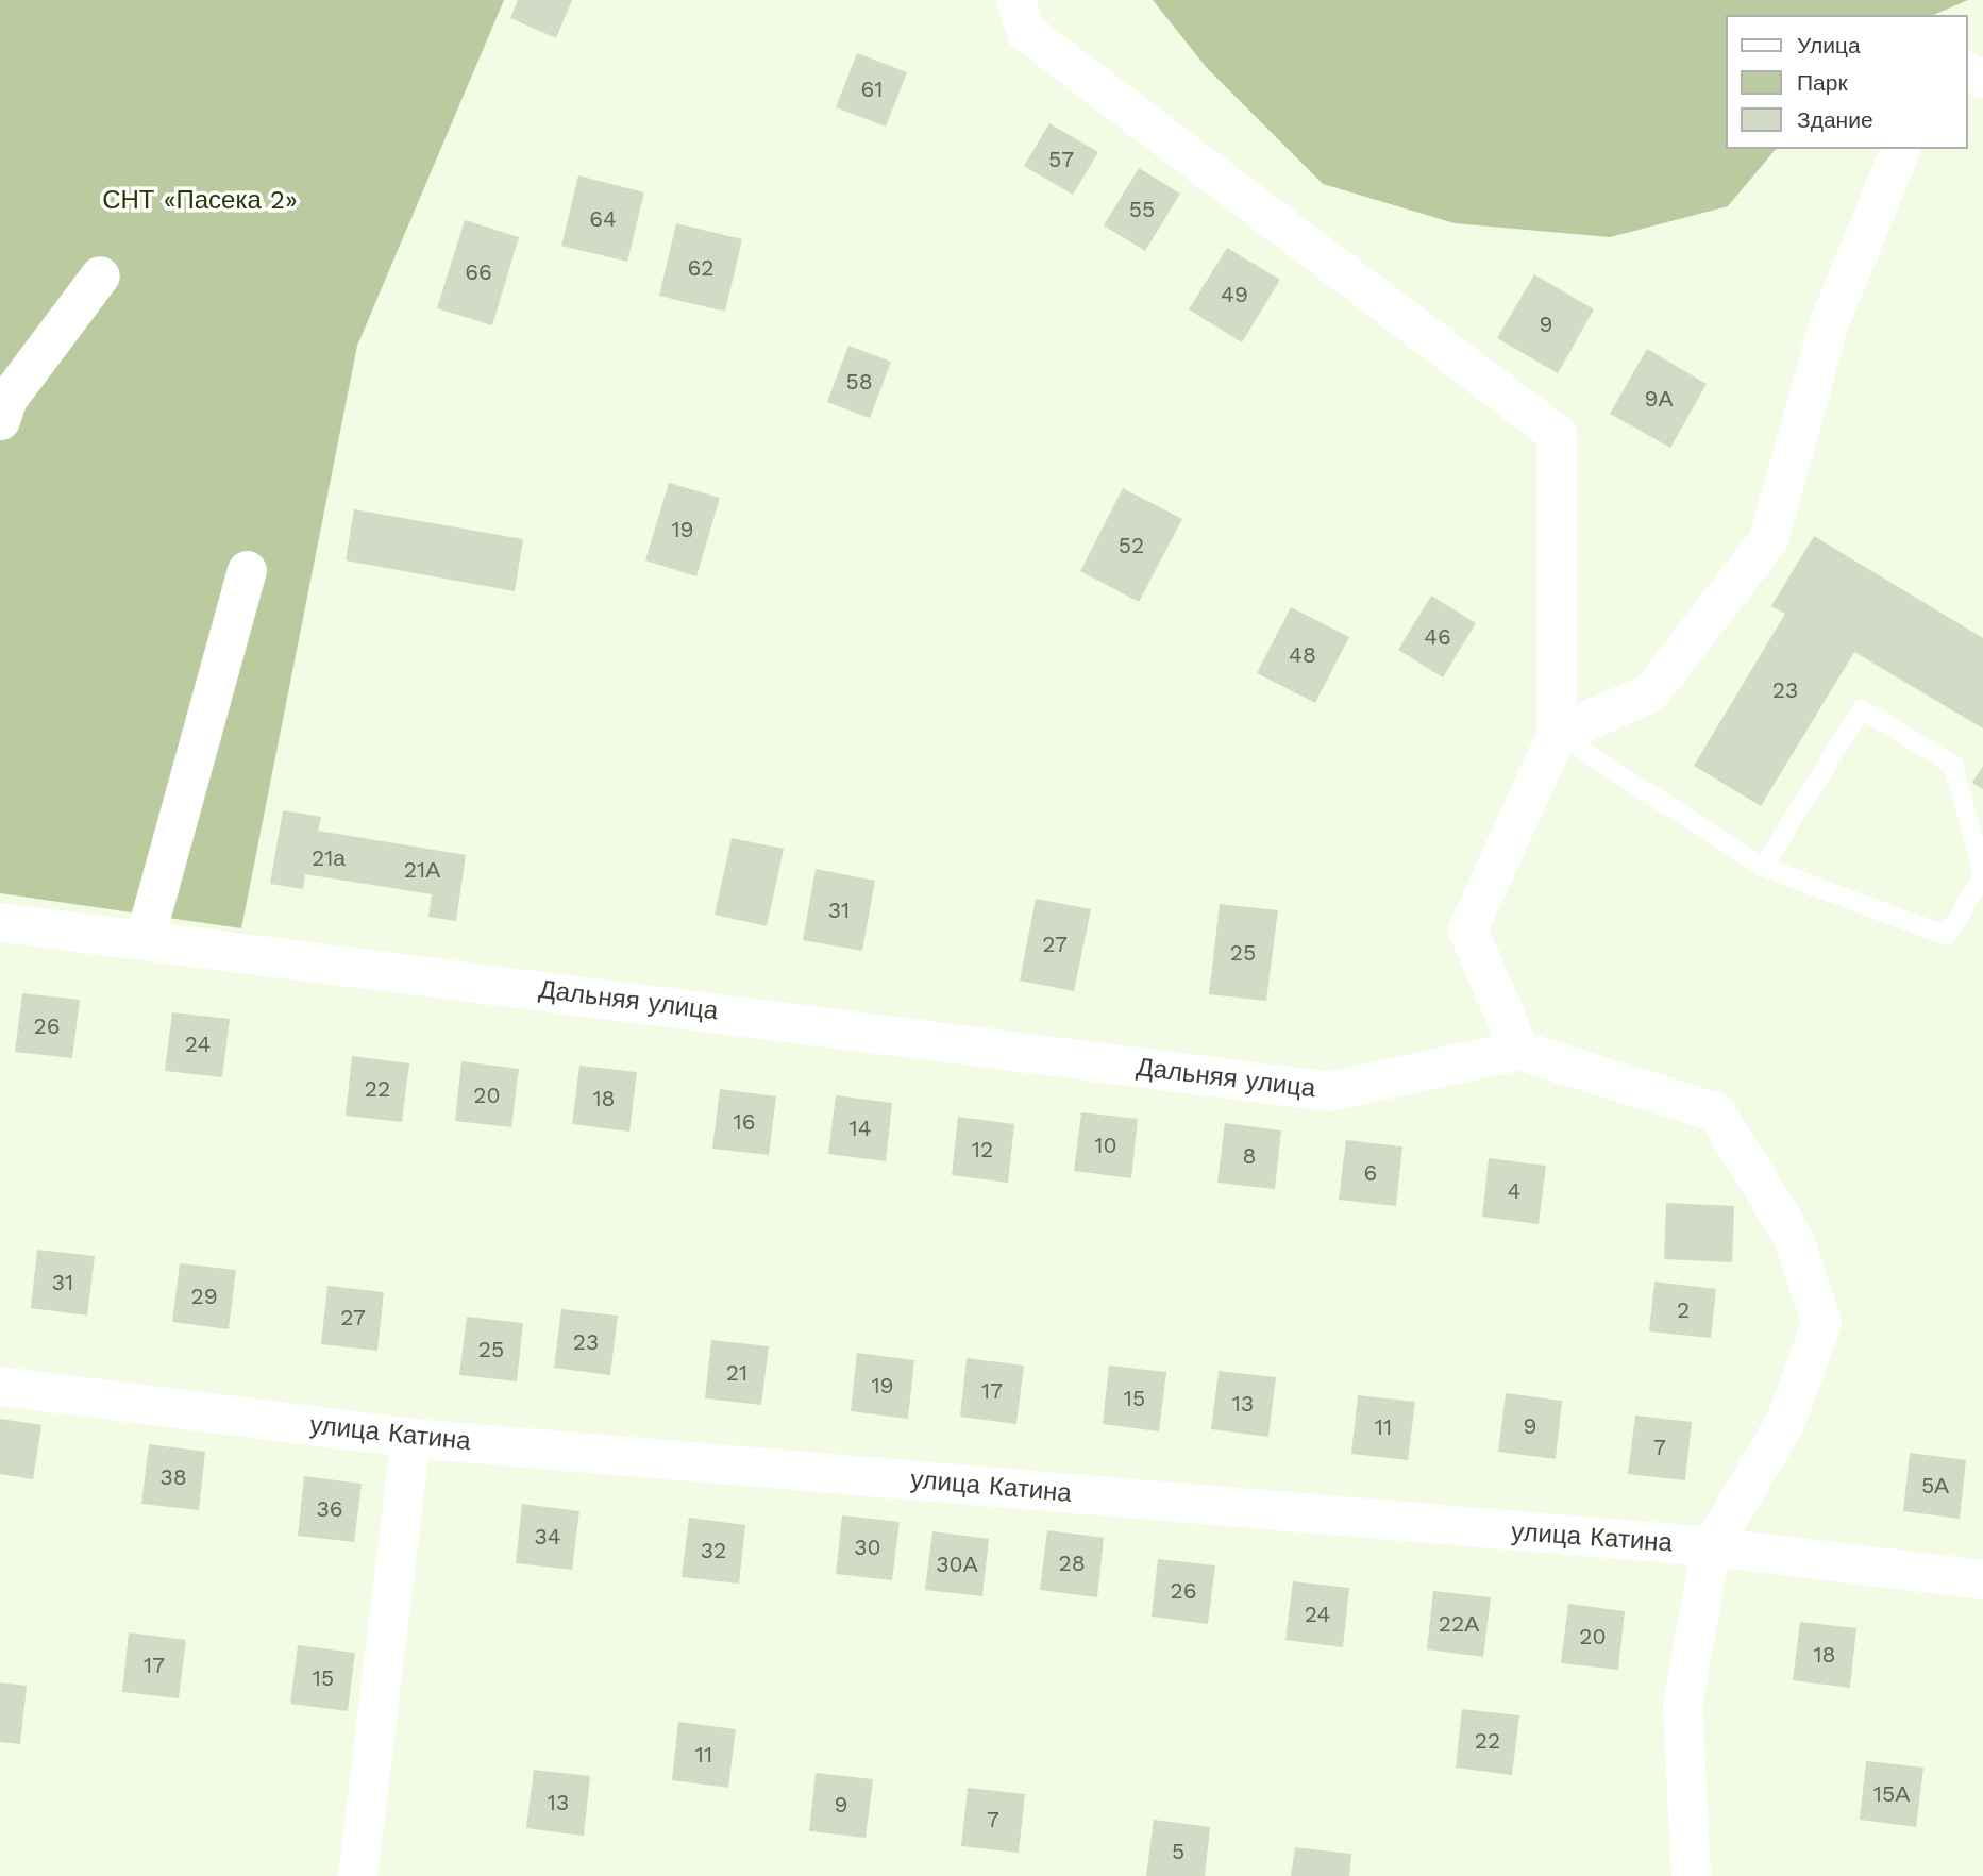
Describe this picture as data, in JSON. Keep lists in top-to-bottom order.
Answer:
{
  "streets": {
    "street": ["Дальняя улица", "улица Катина"]
  },
  "parks": ["СНТ «Пасека 2»"],
  "house_numbers": [
    "61",
    "57",
    "55",
    "64",
    "62",
    "66",
    "49",
    "9",
    "58",
    "9А",
    "19",
    "52",
    "46",
    "48",
    "23",
    "21а",
    "21А",
    "31",
    "27",
    "25",
    "26",
    "24",
    "22",
    "20",
    "18",
    "16",
    "14",
    "10",
    "12",
    "8",
    "6",
    "4",
    "31",
    "29",
    "2",
    "27",
    "23",
    "25",
    "21",
    "19",
    "17",
    "15",
    "13",
    "9",
    "11",
    "7",
    "38",
    "5А",
    "36",
    "34",
    "30",
    "32",
    "28",
    "30А",
    "26",
    "24",
    "22А",
    "20",
    "18",
    "17",
    "15",
    "22",
    "11",
    "15А",
    "13",
    "9",
    "7",
    "5"
  ],
  "legend": ["Улица", "Парк", "Здание"]
}
